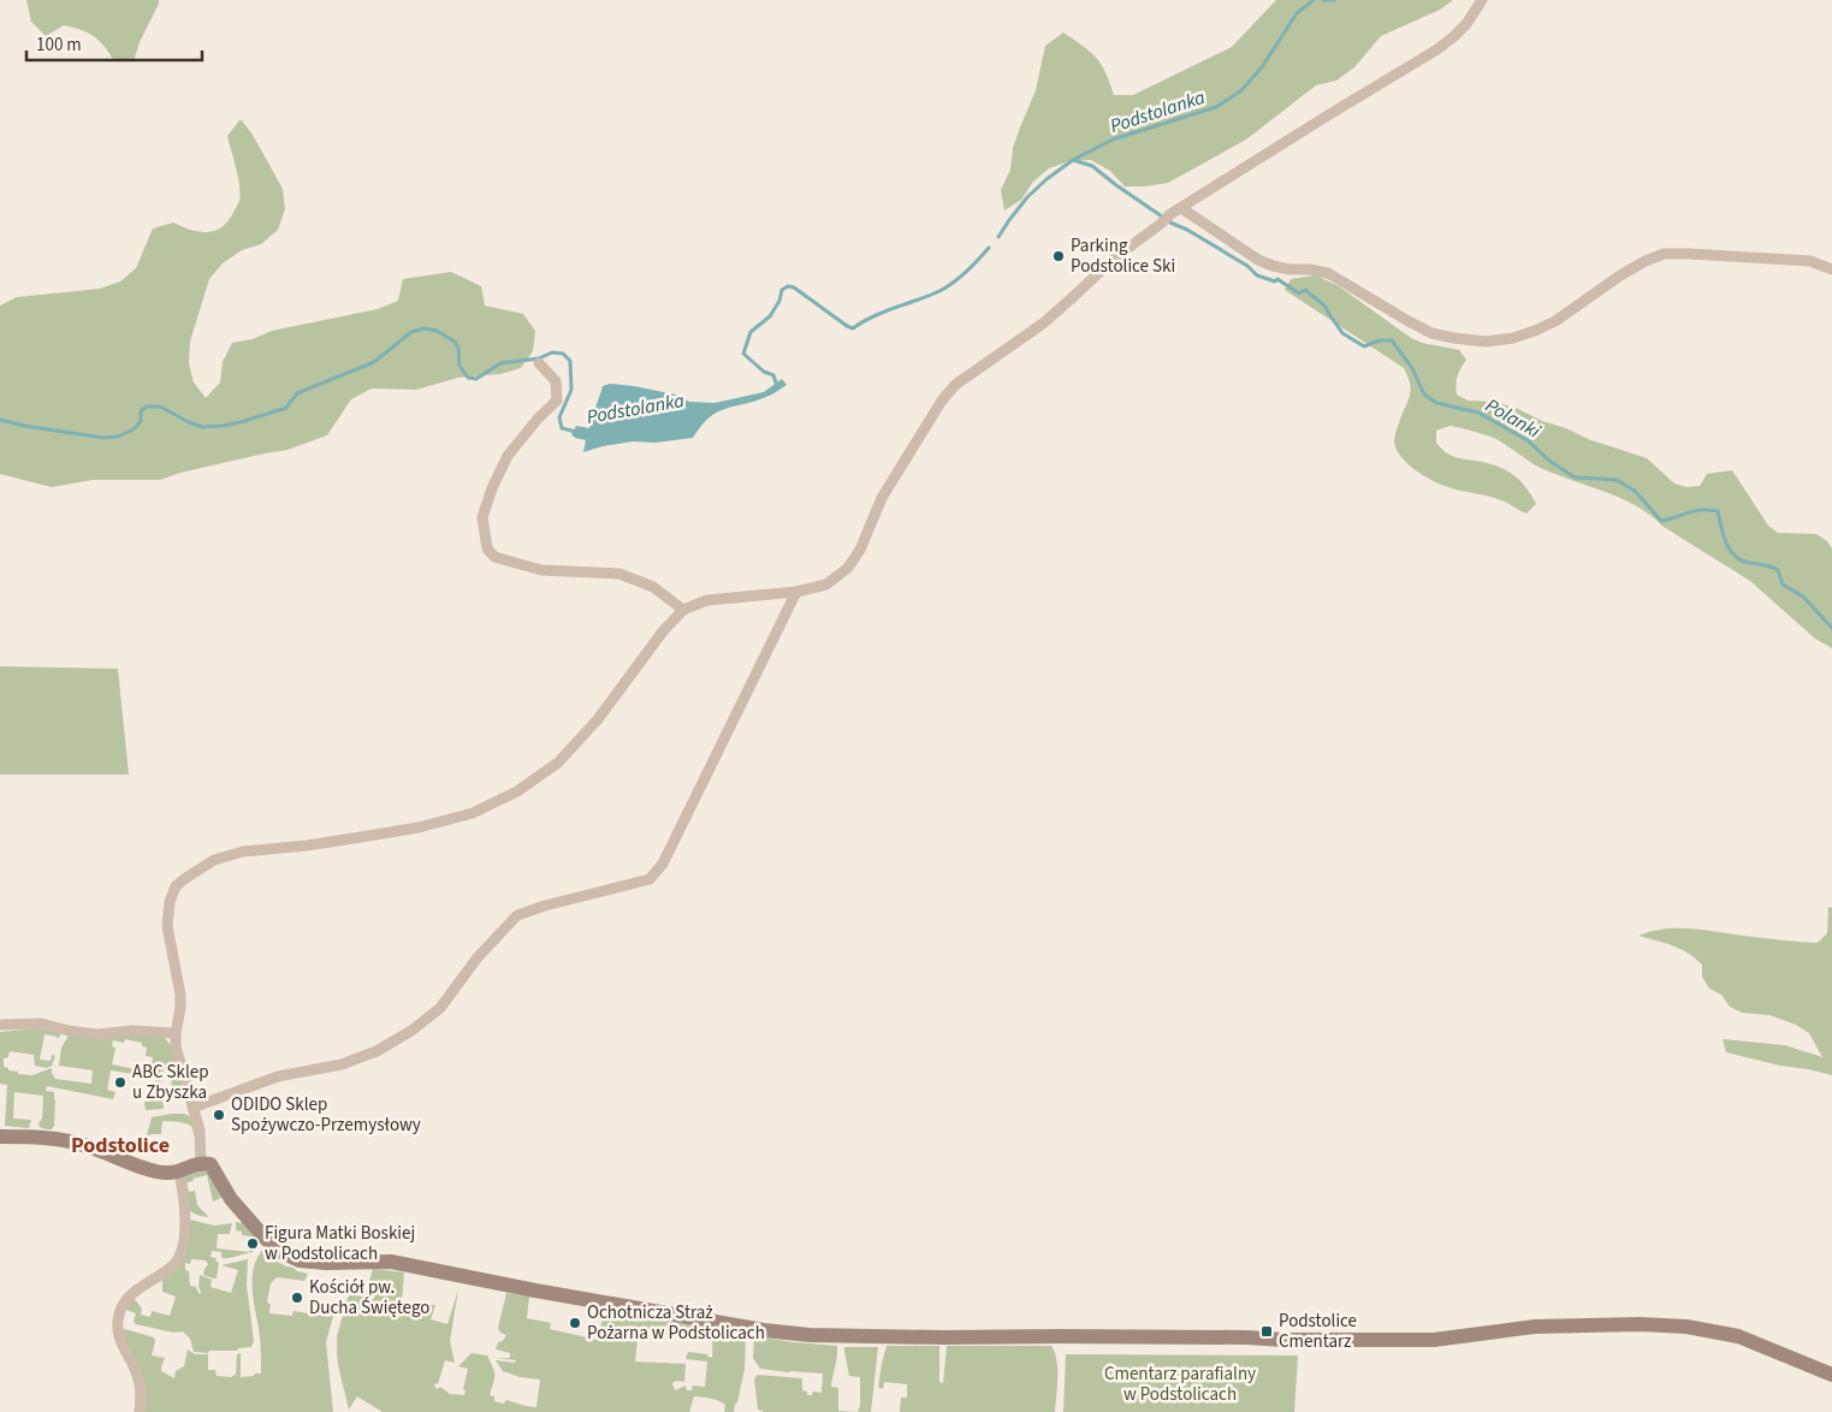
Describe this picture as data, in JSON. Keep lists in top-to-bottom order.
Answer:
{
  "districts": ["Podstolice"],
  "water": ["Podstolanka", "Polanki"],
  "parks": ["Cmentarz parafialny w Podstolicach"],
  "places": {
    "other": [
      "Parking Podstolice Ski",
      "ABC Sklep u Zbyszka",
      "ODIDO Sklep Spożywczo-Przemysłowy",
      "Figura Matki Boskiej w Podstolicach",
      "Kościół pw. Ducha Świętego",
      "Ochotnicza Straż Pożarna w Podstolicach"
    ],
    "transit": ["Podstolice Cmentarz"]
  },
  "scale_bar": "100 m"
}
